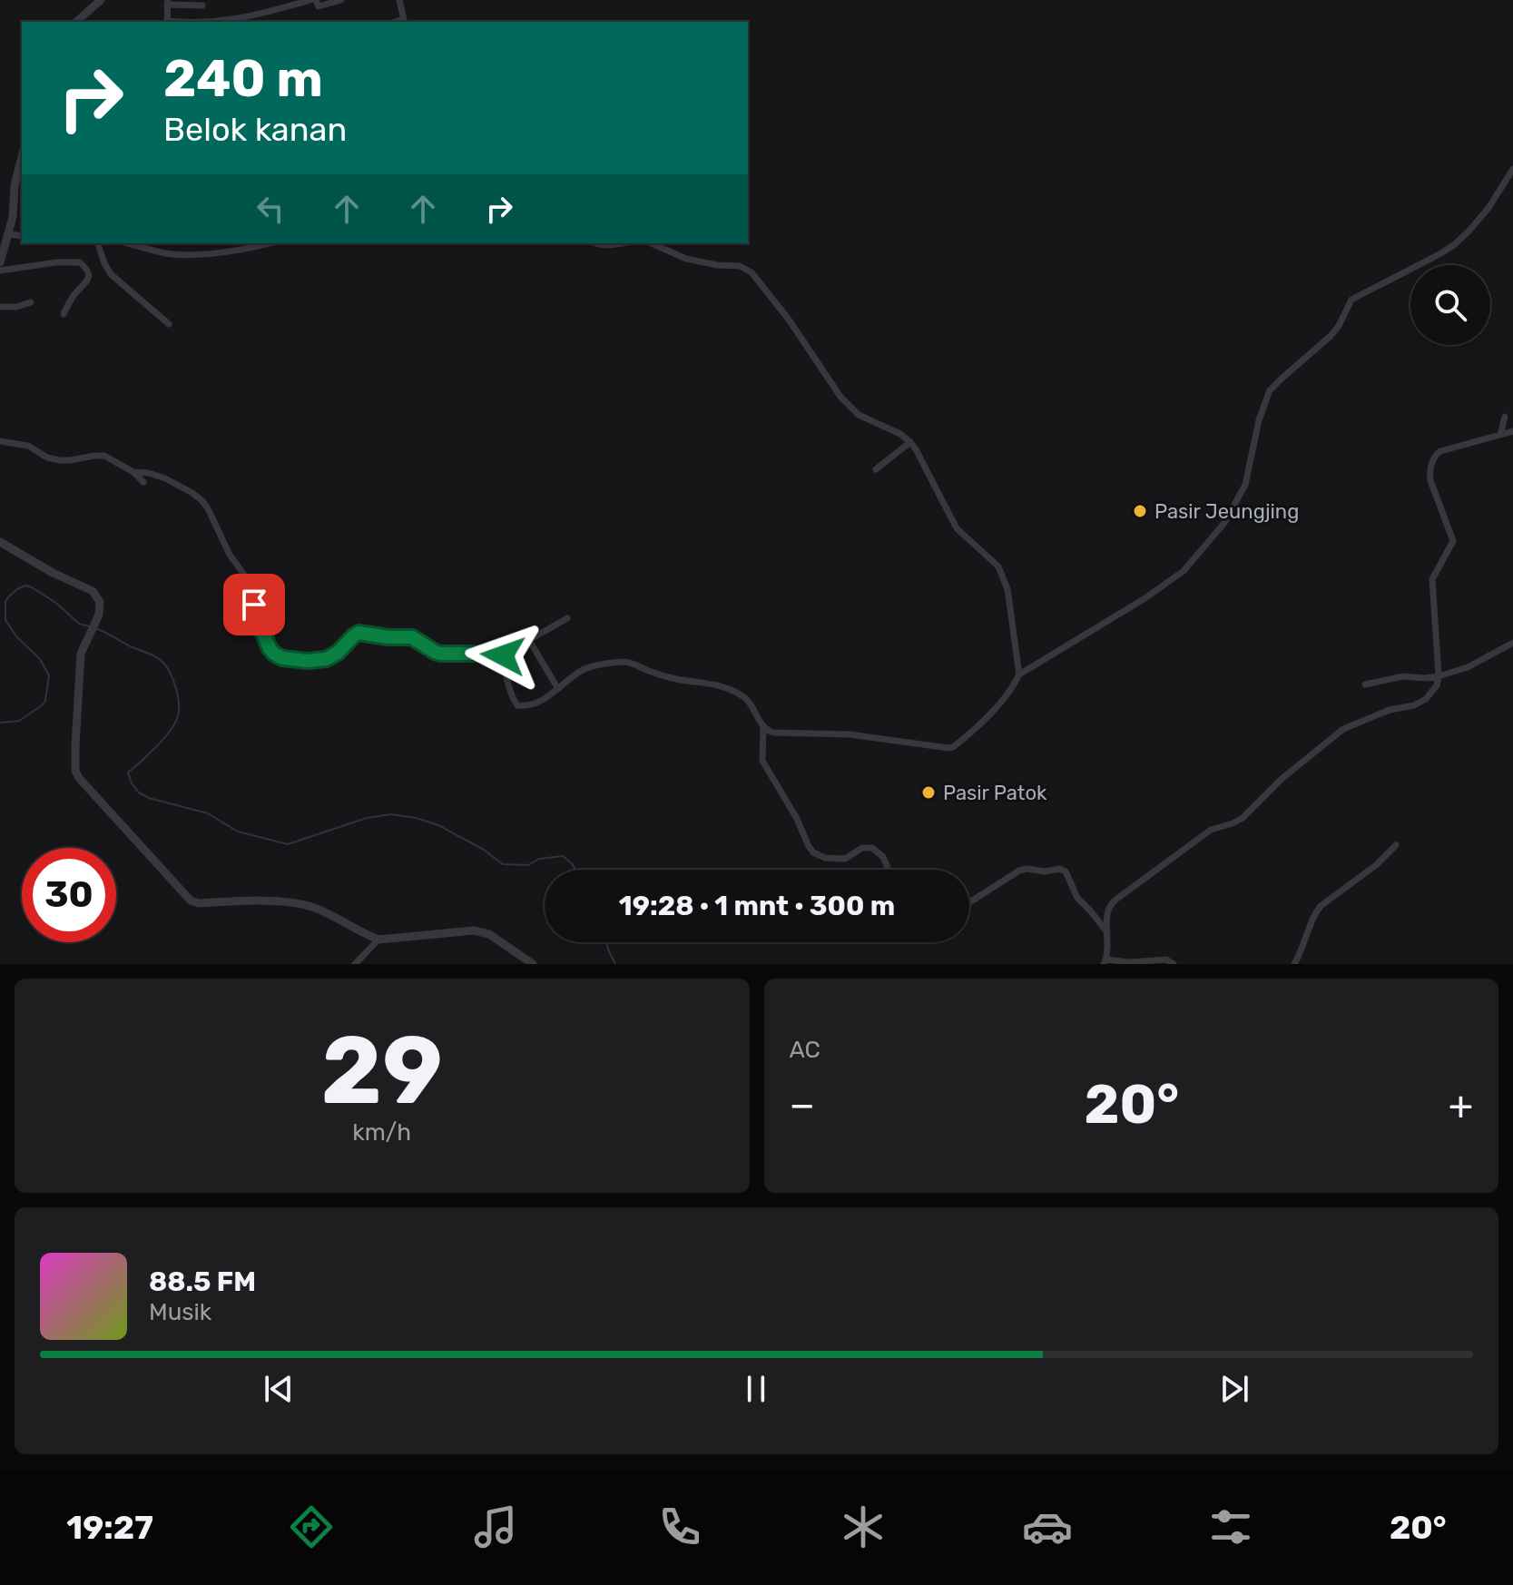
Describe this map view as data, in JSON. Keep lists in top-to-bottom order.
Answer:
{
  "places": ["Pasir Jeungjing", "Pasir Patok"],
  "page": {
    "turn": ["240 m", "Belok kanan"],
    "limit": "30",
    "trip": "19:28 · 1 mnt · 300 m",
    "tile": [
      ["29", "km/h"],
      "AC"
    ],
    "heat": ["−", "20°", "+"],
    "song": ["88.5 FM", "Musik"],
    "tabs": ["19:27", "20°"]
  }
}
